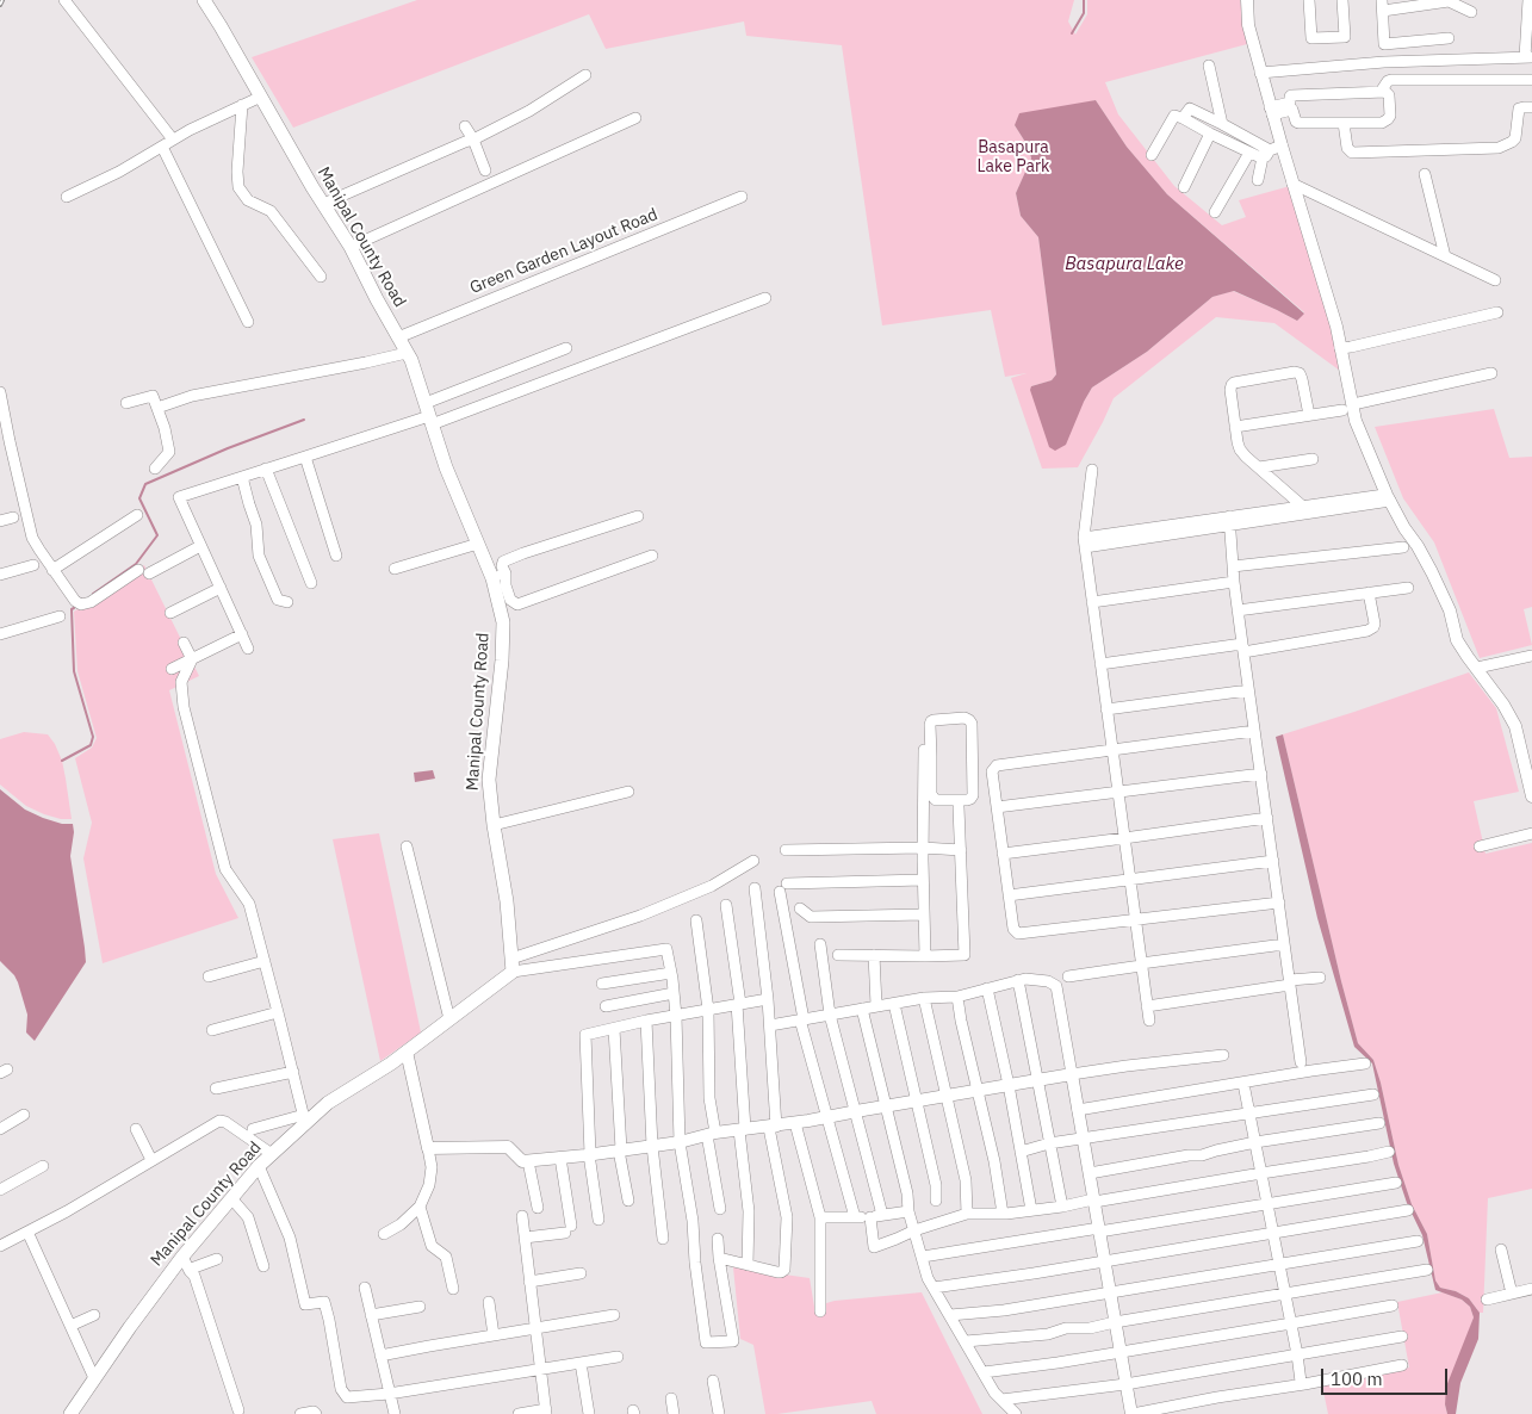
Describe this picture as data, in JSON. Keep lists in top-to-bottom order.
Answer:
{
  "streets": {
    "main road": ["Manipal County Road"],
    "street": ["Green Garden Layout Road"]
  },
  "crossings": [
    ["Manipal County Road", "Green Garden Layout Road"]
  ],
  "water": ["Basapura Lake"],
  "parks": ["Basapura Lake Park"],
  "scale_bar": "100 m"
}
